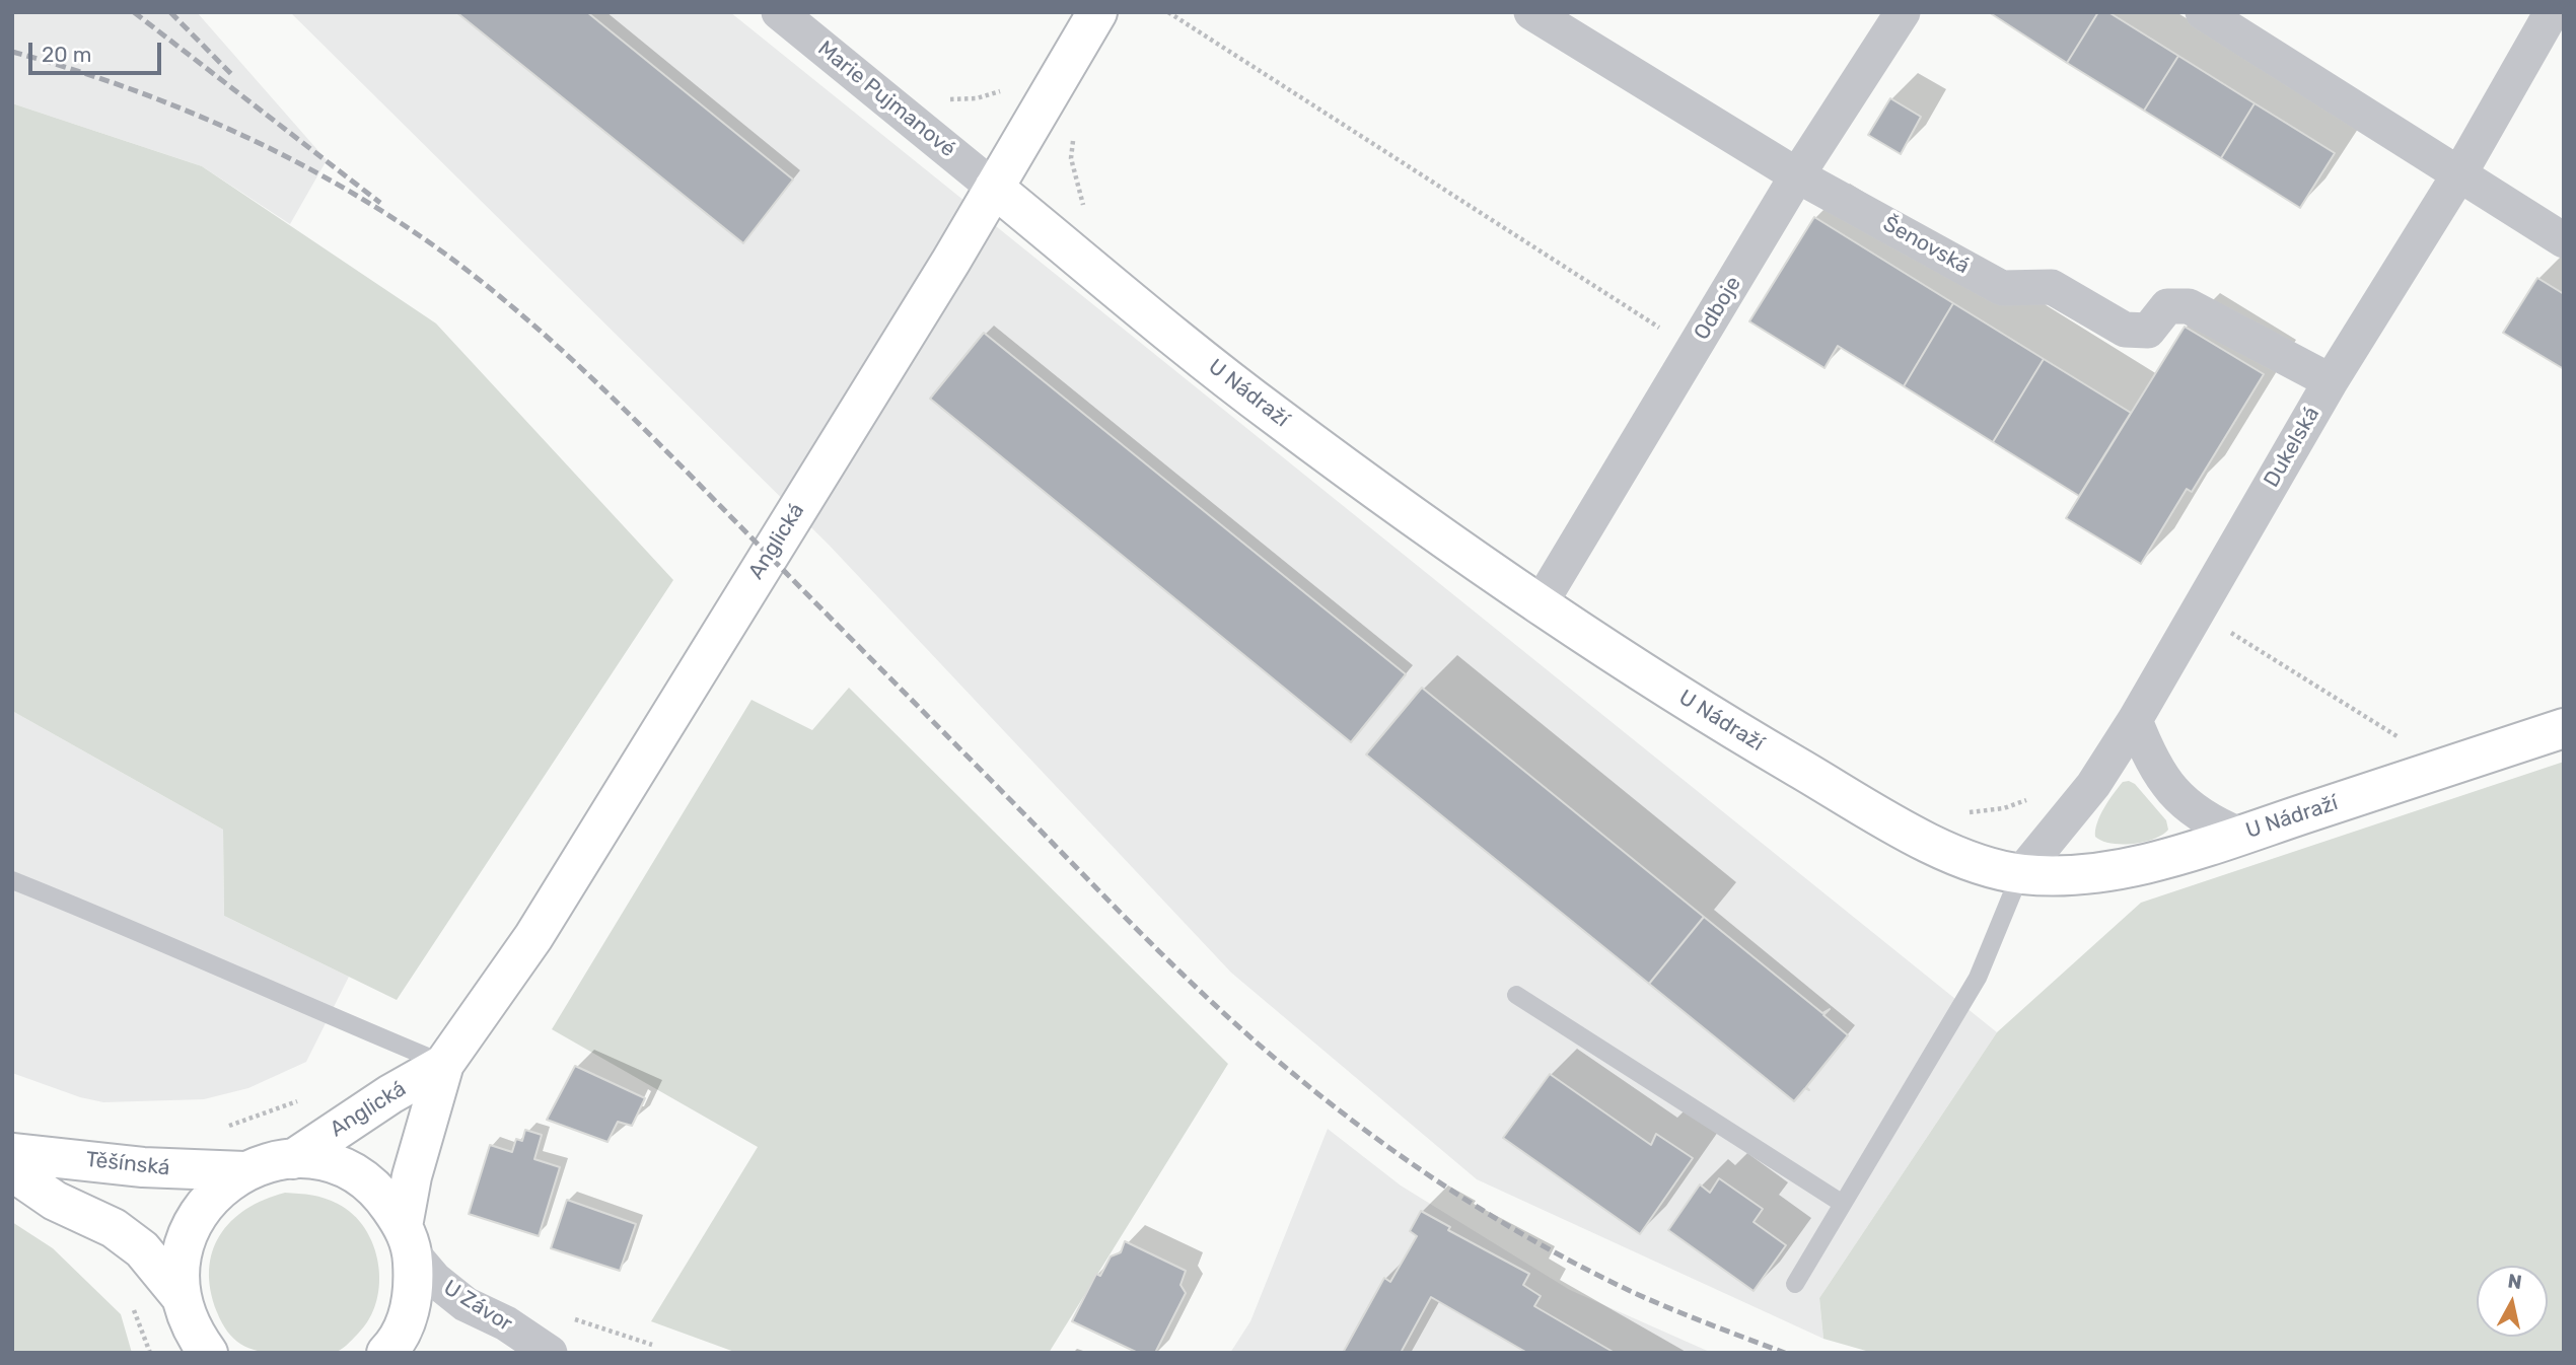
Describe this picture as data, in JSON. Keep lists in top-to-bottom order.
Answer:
{
  "streets": {
    "street": [
      "Marie Pujmanové",
      "Šenovská",
      "Odboje",
      "U Nádraží",
      "Dukelská",
      "Anglická",
      "Těšínská",
      "U Závor"
    ]
  },
  "crossings": [
    ["Marie Pujmanové", "U Nádraží"],
    ["Marie Pujmanové", "Anglická"],
    ["Šenovská", "Odboje"],
    ["Šenovská", "Dukelská"],
    ["Odboje", "U Nádraží"],
    ["U Nádraží", "Dukelská"],
    ["U Nádraží", "Anglická"],
    ["Anglická", "U Závor"]
  ],
  "scale_bar": "20 m",
  "north": "top"
}
